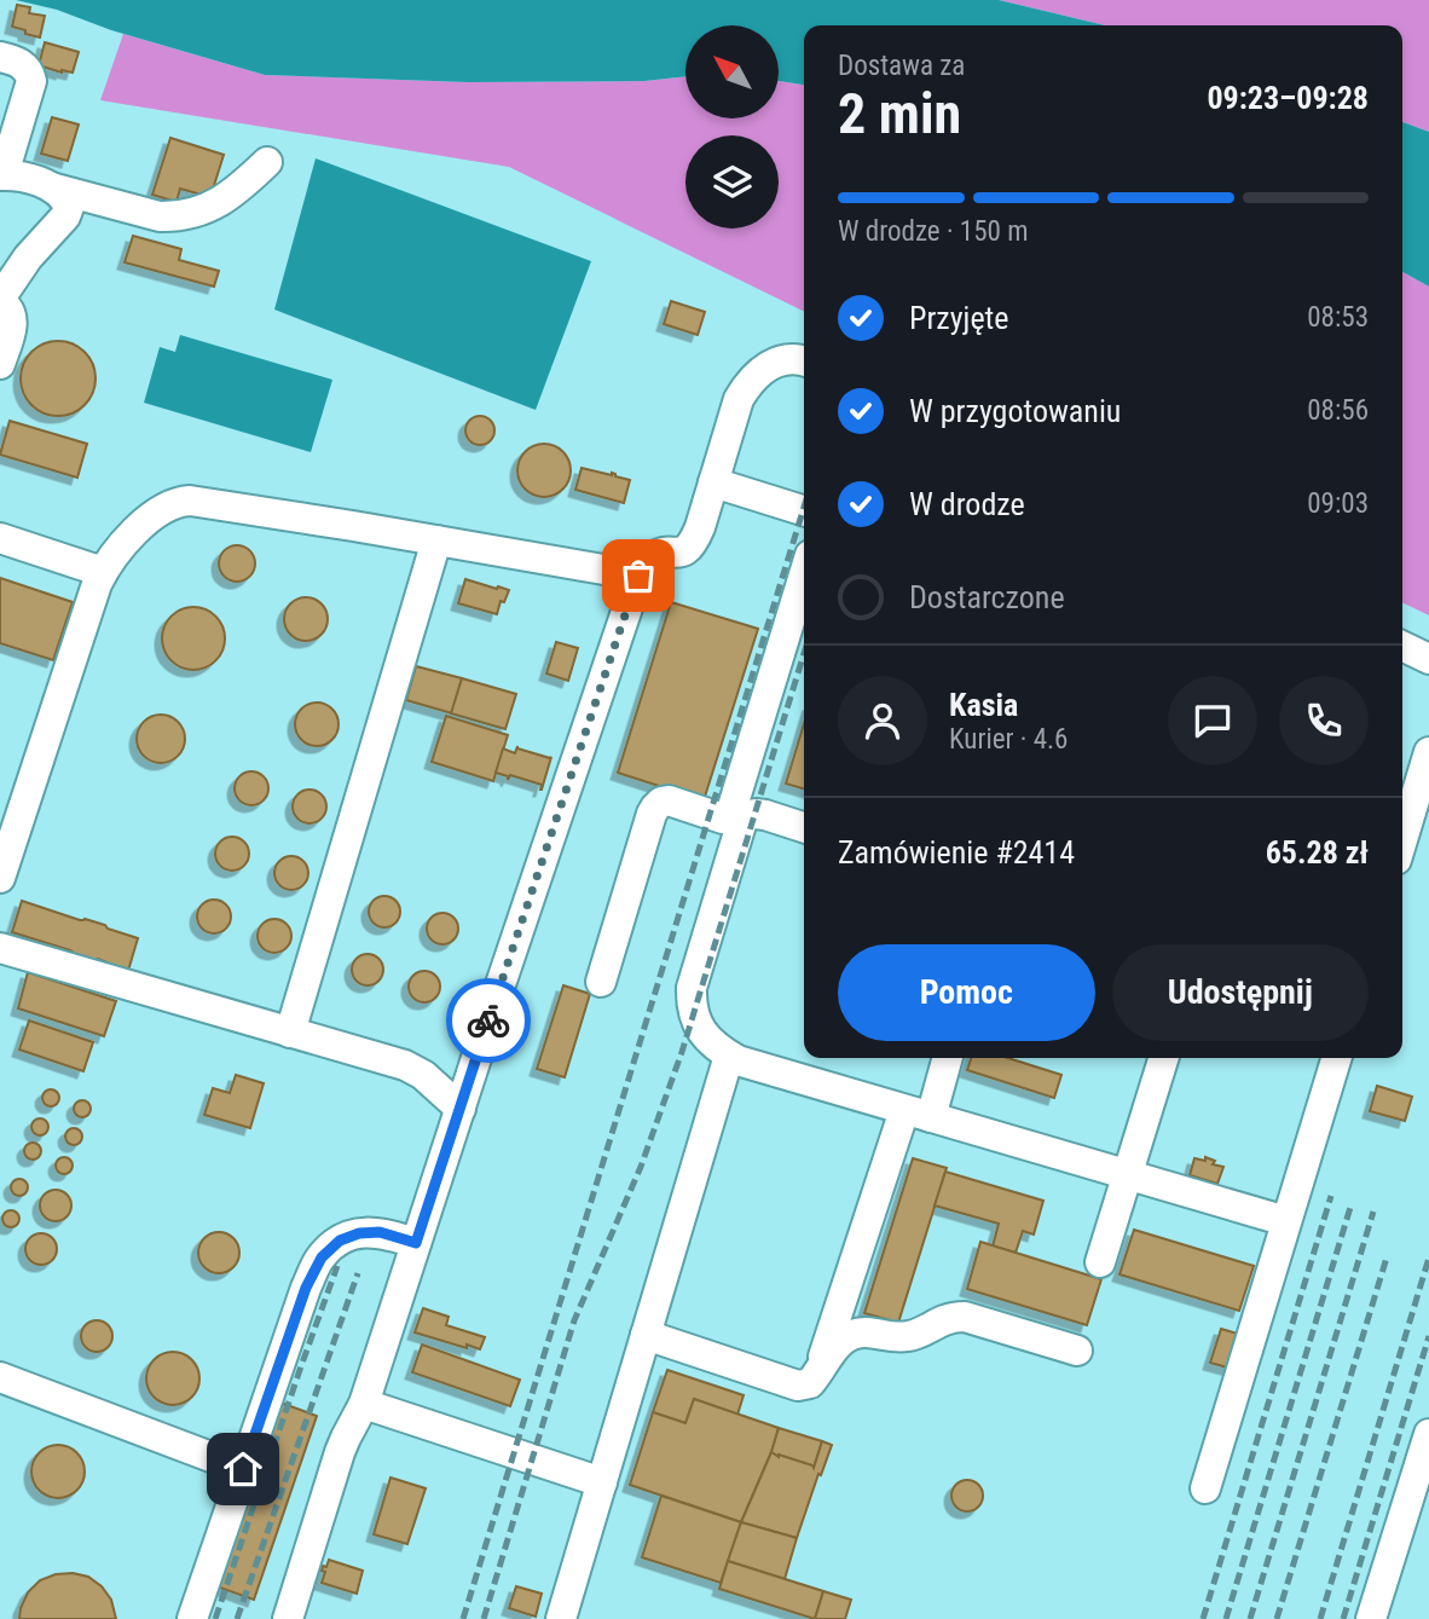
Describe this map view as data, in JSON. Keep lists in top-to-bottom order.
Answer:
{
  "north": "top left",
  "page": {
    "heading": ["2 min", "Dostawa za", "09:23–09:28"],
    "panel": [
      "Kasia",
      "Kurier · 4.6",
      "Zamówienie #2414",
      "65.28 zł"
    ],
    "bar": "W drodze · 150 m",
    "list": [
      ["Przyjęte", "08:53"],
      ["W przygotowaniu", "08:56"],
      ["W drodze", "09:03"],
      "Dostarczone"
    ],
    "buttons": ["Pomoc", "Udostępnij"]
  }
}
